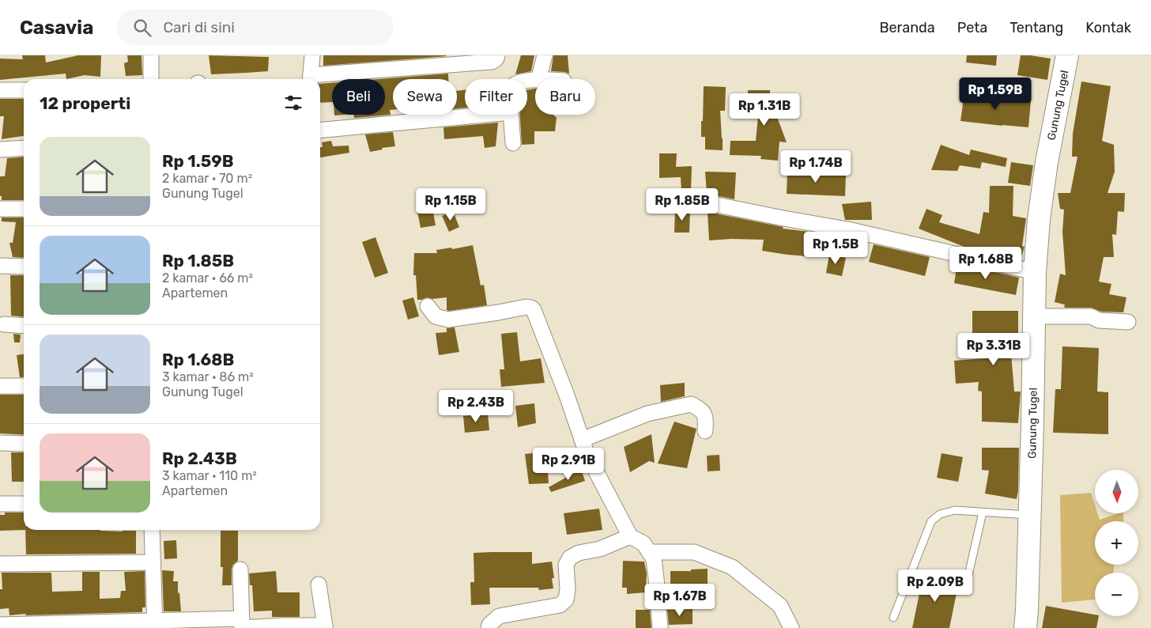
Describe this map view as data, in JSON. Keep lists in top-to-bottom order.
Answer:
{
  "streets": {
    "main road": ["Gunung Tugel"]
  },
  "north": "bottom",
  "page": {
    "header": "Casavia",
    "search": "Cari di sini",
    "nav": [
      "Beranda",
      "Peta",
      "Tentang",
      "Kontak"
    ],
    "price": [
      "Rp 1.59B",
      "Rp 1.31B",
      "Rp 1.74B",
      "Rp 1.15B",
      "Rp 1.85B",
      "Rp 1.5B",
      "Rp 1.68B",
      "Rp 3.31B",
      "Rp 2.43B",
      "Rp 2.91B",
      "Rp 2.09B",
      "Rp 1.67B"
    ],
    "chip": [
      "Beli",
      "Sewa",
      "Filter",
      "Baru"
    ],
    "heading": "12 properti",
    "list": [
      {
        "name": "Rp 1.59B",
        "note": "2 kamar · 70 m² · Gunung Tugel"
      },
      {
        "name": "Rp 1.85B",
        "note": "2 kamar · 66 m² · Apartemen"
      },
      {
        "name": "Rp 1.68B",
        "note": "3 kamar · 86 m² · Gunung Tugel"
      },
      {
        "name": "Rp 2.43B",
        "note": "3 kamar · 110 m² · Apartemen"
      }
    ],
    "map_buttons": ["+", "−"]
  }
}
